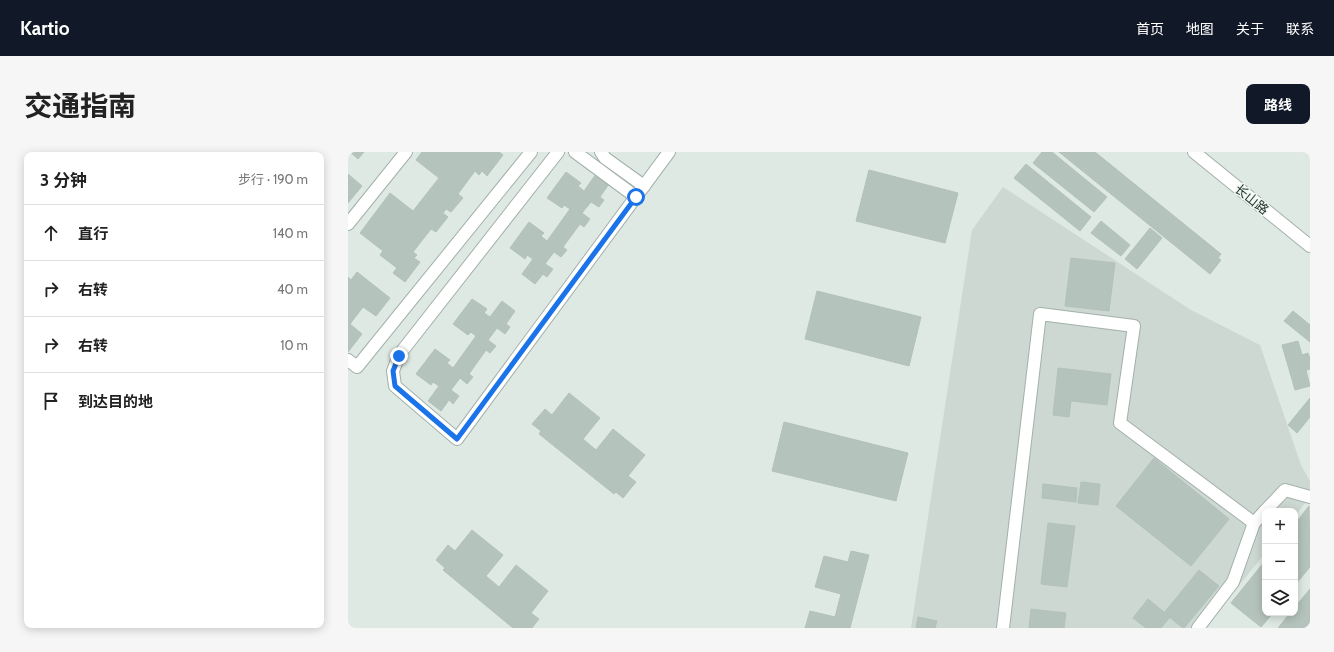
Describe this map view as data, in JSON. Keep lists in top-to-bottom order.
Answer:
{
  "streets": {
    "street": ["长山路"]
  },
  "page": {
    "header": "Kartio",
    "nav": [
      "首页",
      "地图",
      "关于",
      "联系"
    ],
    "title": "交通指南",
    "buttons": "路线",
    "heading": ["3 分钟", "步行 · 190 m"],
    "list": [
      ["直行", "140 m"],
      ["右转", "40 m"],
      ["右转", "10 m"],
      "到达目的地"
    ],
    "map_buttons": ["+", "−"]
  }
}
